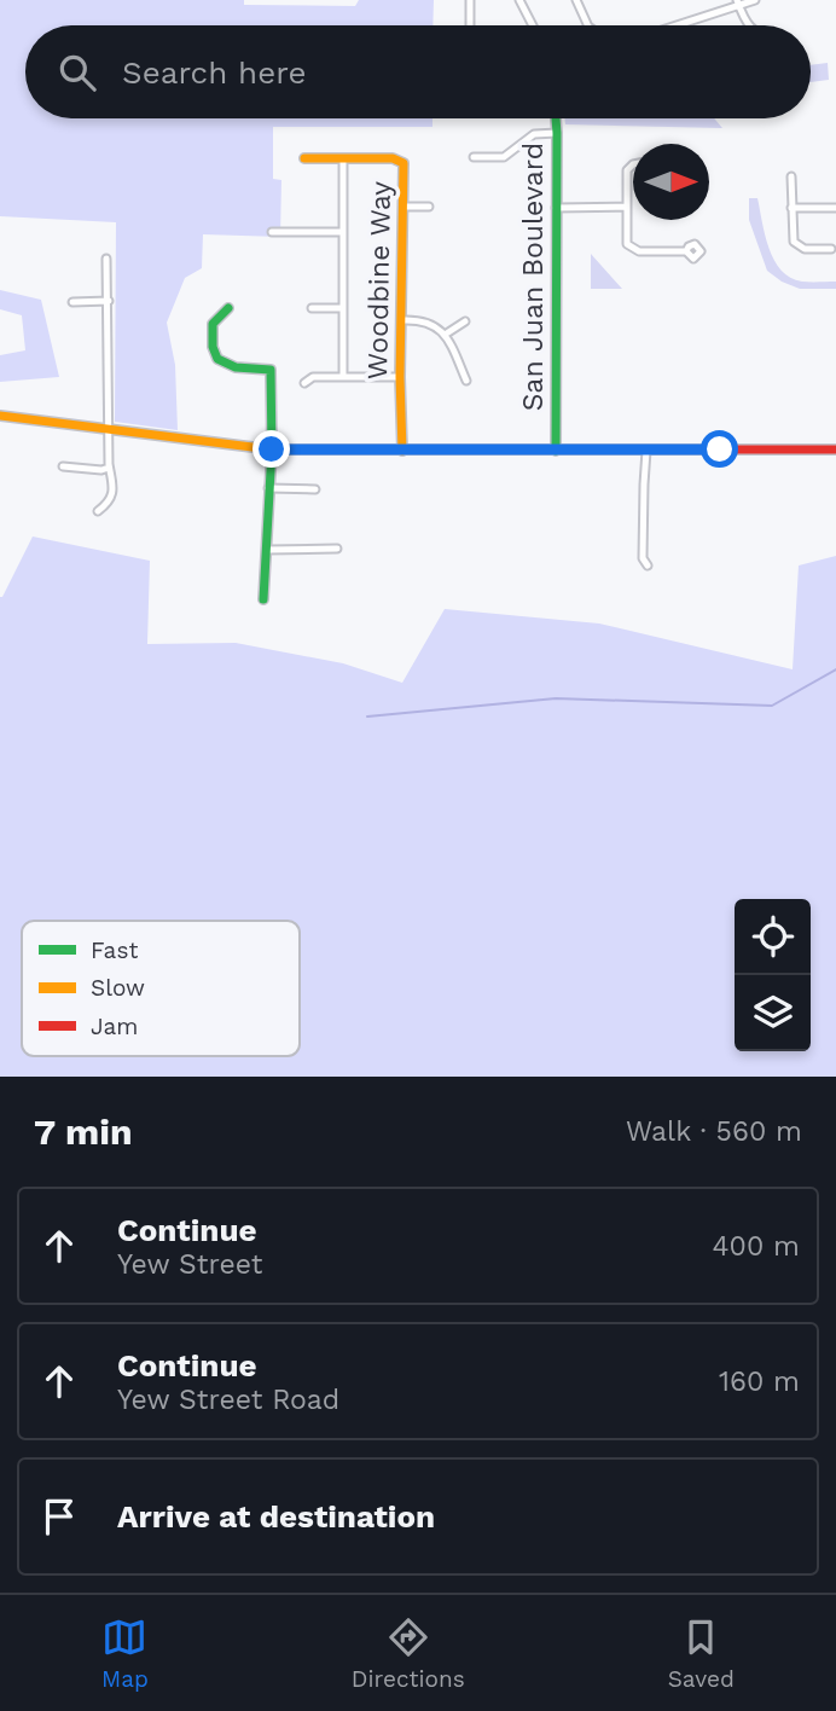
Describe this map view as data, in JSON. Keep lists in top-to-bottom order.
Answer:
{
  "streets": {
    "street": ["San Juan Boulevard", "Woodbine Way"]
  },
  "legend": ["Fast", "Slow", "Jam"],
  "north": "right",
  "page": {
    "search": "Search here",
    "heading": ["7 min", "Walk · 560 m"],
    "list": [
      ["Continue", "Yew Street", "400 m"],
      ["Continue", "Yew Street Road", "160 m"],
      "Arrive at destination"
    ],
    "nav": ["Map", "Directions", "Saved"]
  }
}
